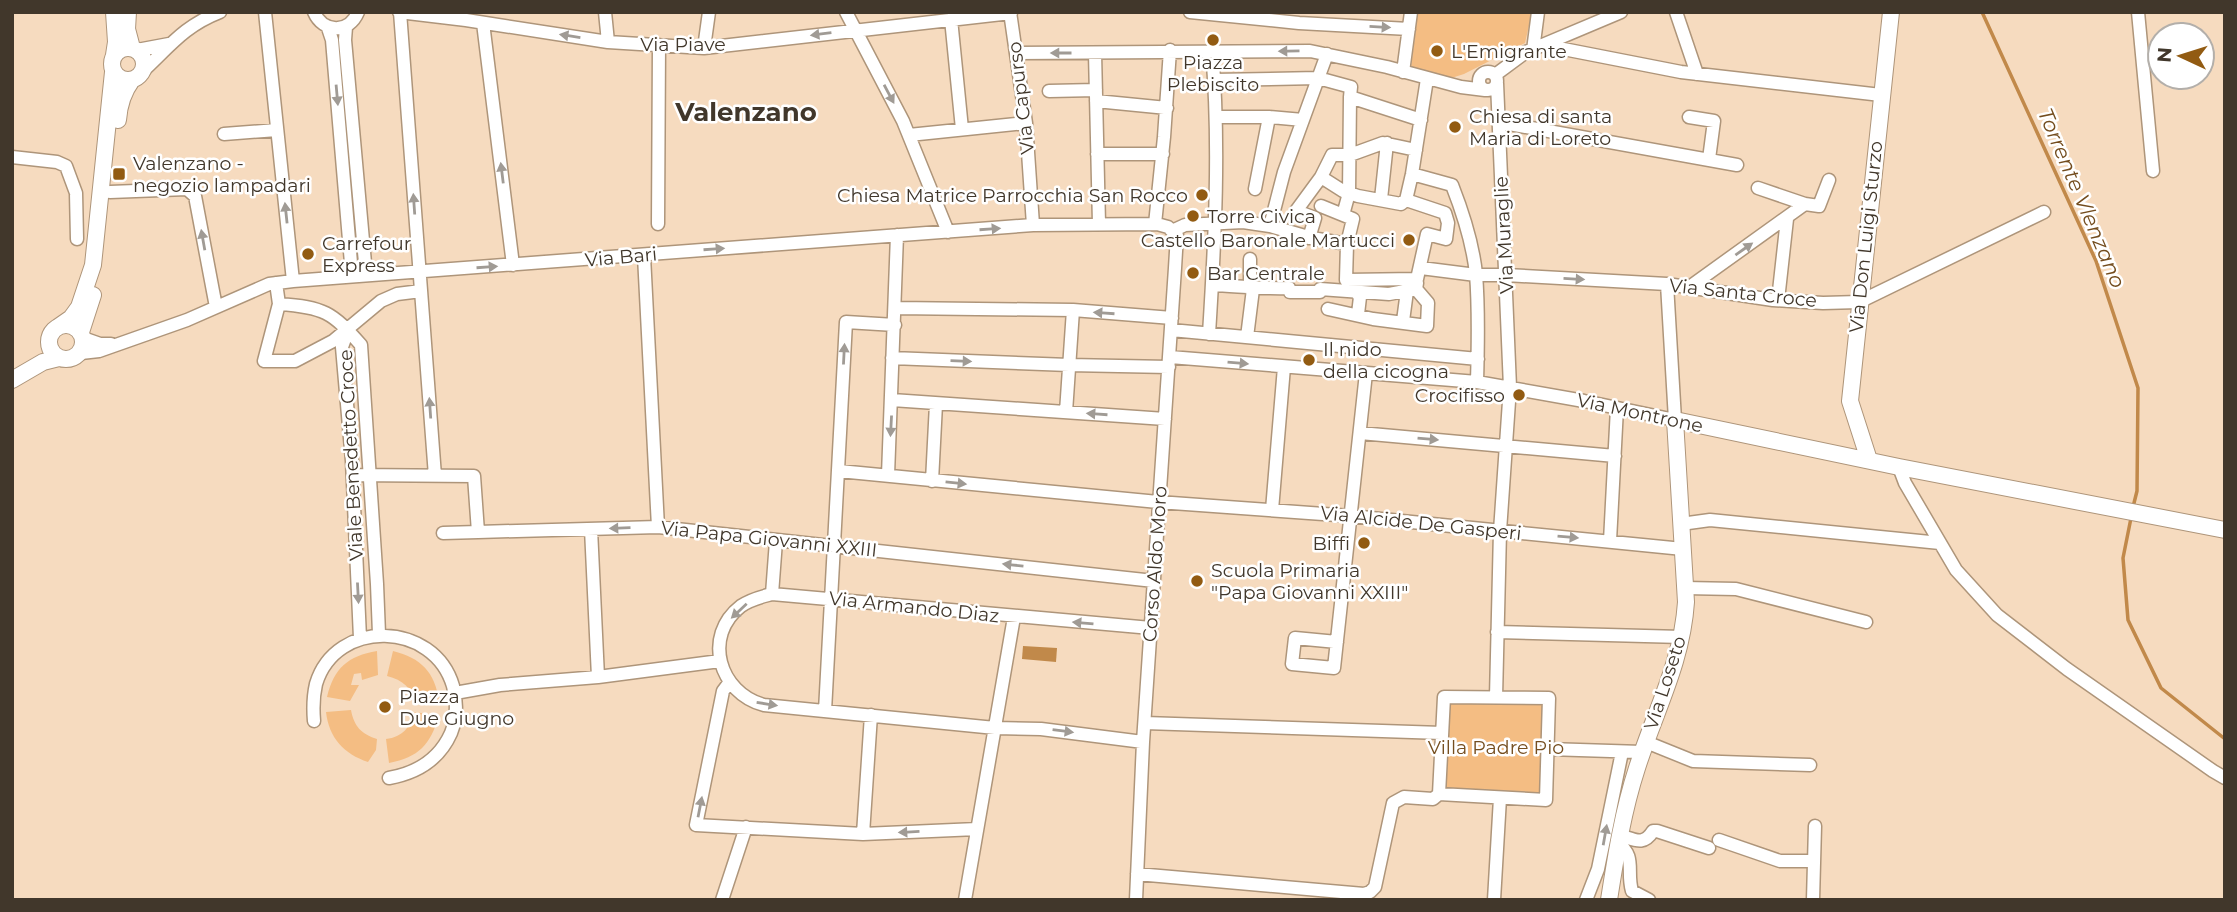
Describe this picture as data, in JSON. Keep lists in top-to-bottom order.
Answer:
{
  "streets": {
    "main road": ["Via Don Luigi Sturzo", "Via Montrone", "Via Loseto"],
    "street": [
      "Via Piave",
      "Via Capurso",
      "Via Muraglie",
      "Via Bari",
      "Via Santa Croce",
      "Viale Benedetto Croce",
      "Via Alcide De Gasperi",
      "Via Papa Giovanni XXIII",
      "Corso Aldo Moro",
      "Via Armando Diaz"
    ]
  },
  "crossings": [
    ["Via Piave", "Via Capurso"],
    ["Via Capurso", "Via Bari"],
    ["Via Muraglie", "Via Santa Croce"],
    ["Via Muraglie", "Via Montrone"],
    ["Via Muraglie", "Via Alcide De Gasperi"],
    ["Via Don Luigi Sturzo", "Via Santa Croce"],
    ["Via Don Luigi Sturzo", "Via Montrone"],
    ["Via Bari", "Corso Aldo Moro"],
    ["Via Montrone", "Corso Aldo Moro"],
    ["Via Montrone", "Via Loseto"],
    ["Via Alcide De Gasperi", "Corso Aldo Moro"],
    ["Via Alcide De Gasperi", "Via Loseto"],
    ["Via Papa Giovanni XXIII", "Corso Aldo Moro"],
    ["Corso Aldo Moro", "Via Armando Diaz"]
  ],
  "one_way": ["Via Piave", "Via Papa Giovanni XXIII", "Via Armando Diaz"],
  "districts": ["Valenzano"],
  "water": ["Torrente Vlenzano"],
  "parks": ["Villa Padre Pio"],
  "places": {
    "other": [
      "Piazza Plebiscito",
      "L'Emigrante",
      "Chiesa di santa Maria di Loreto",
      "Chiesa Matrice Parrocchia San Rocco",
      "Torre Civica",
      "Castello Baronale Martucci",
      "Carrefour Express",
      "Bar Centrale",
      "Il nido della cicogna",
      "Crocifisso",
      "Biffi",
      "Scuola Primaria \"Papa Giovanni XXIII\"",
      "Piazza Due Giugno"
    ],
    "transit": ["Valenzano - negozio lampadari"]
  },
  "north": "left"
}
